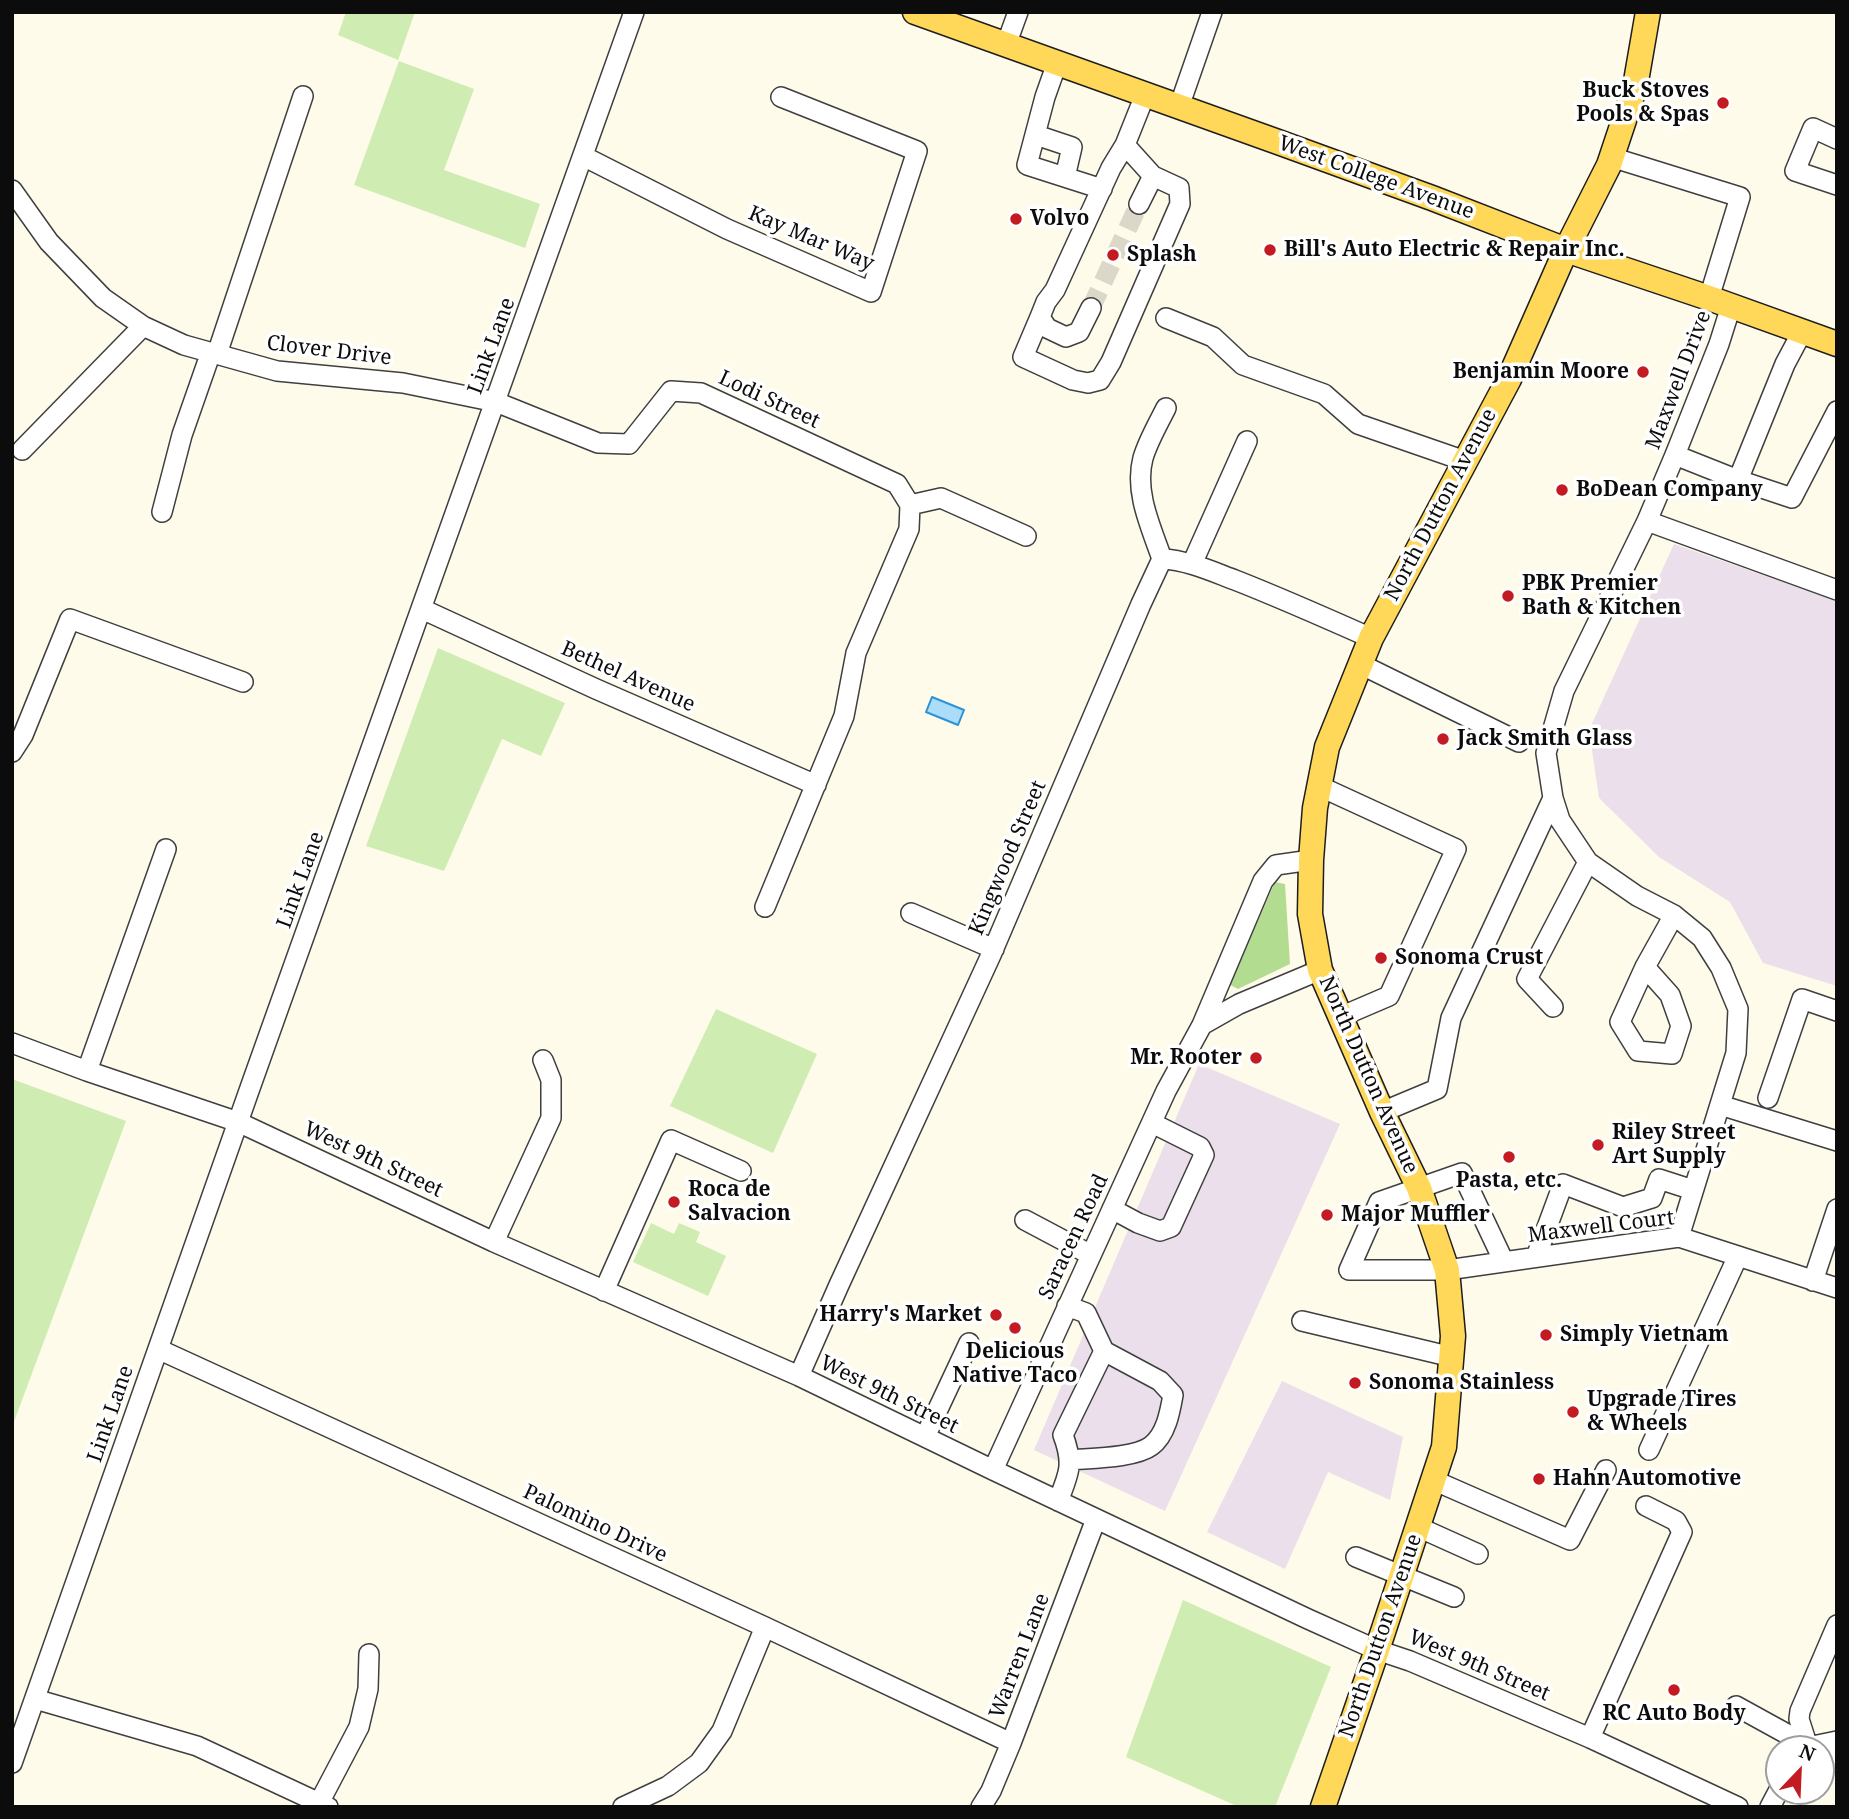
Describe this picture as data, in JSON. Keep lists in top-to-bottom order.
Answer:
{
  "streets": {
    "main road": ["West College Avenue", "North Dutton Avenue"],
    "street": [
      "Kay Mar Way",
      "Link Lane",
      "Clover Drive",
      "Maxwell Drive",
      "Lodi Street",
      "Bethel Avenue",
      "Kingwood Street",
      "West 9th Street",
      "Maxwell Court",
      "Saracen Road",
      "Palomino Drive",
      "Warren Lane"
    ]
  },
  "crossings": [
    ["West College Avenue", "Maxwell Drive"],
    ["West College Avenue", "North Dutton Avenue"],
    ["Kay Mar Way", "Link Lane"],
    ["Link Lane", "Clover Drive"],
    ["Link Lane", "Lodi Street"],
    ["Link Lane", "Bethel Avenue"],
    ["Link Lane", "West 9th Street"],
    ["Link Lane", "Palomino Drive"],
    ["Clover Drive", "Lodi Street"],
    ["Maxwell Drive", "North Dutton Avenue"],
    ["Maxwell Drive", "Maxwell Court"],
    ["North Dutton Avenue", "West 9th Street"],
    ["North Dutton Avenue", "Maxwell Court"],
    ["North Dutton Avenue", "Saracen Road"],
    ["Kingwood Street", "West 9th Street"],
    ["West 9th Street", "Saracen Road"],
    ["West 9th Street", "Warren Lane"],
    ["Palomino Drive", "Warren Lane"]
  ],
  "places": [
    "Buck Stoves Pools & Spas",
    "Volvo",
    "Bill's Auto Electric & Repair Inc.",
    "Splash",
    "Benjamin Moore",
    "BoDean Company",
    "PBK Premier Bath & Kitchen",
    "Jack Smith Glass",
    "Sonoma Crust",
    "Mr. Rooter",
    "Riley Street Art Supply",
    "Pasta, etc.",
    "Roca de Salvacion",
    "Major Muffler",
    "Harry's Market",
    "Delicious Native Taco",
    "Simply Vietnam",
    "Sonoma Stainless",
    "Upgrade Tires & Wheels",
    "Hahn Automotive",
    "RC Auto Body"
  ],
  "north": "top right"
}
